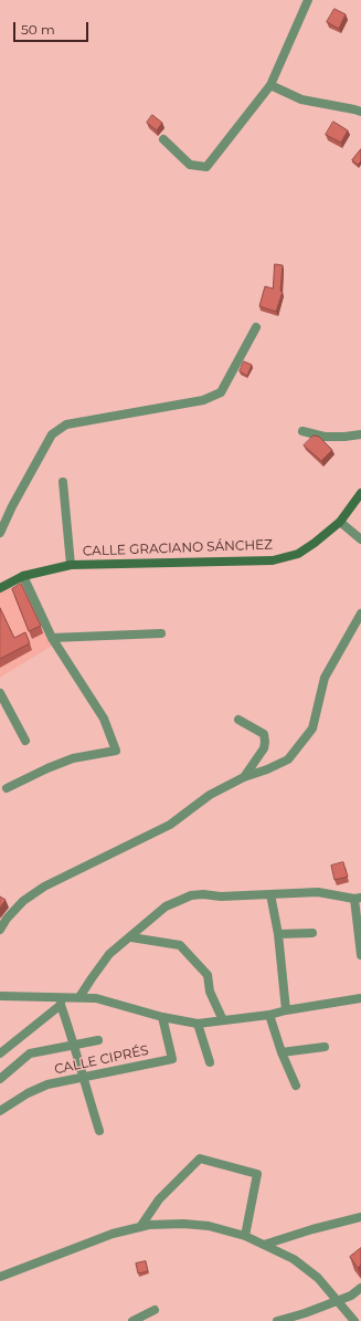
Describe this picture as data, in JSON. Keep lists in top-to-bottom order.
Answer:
{
  "streets": {
    "street": ["CALLE GRACIANO SÁNCHEZ", "CALLE CIPRÉS"]
  },
  "scale_bar": "50 m"
}
